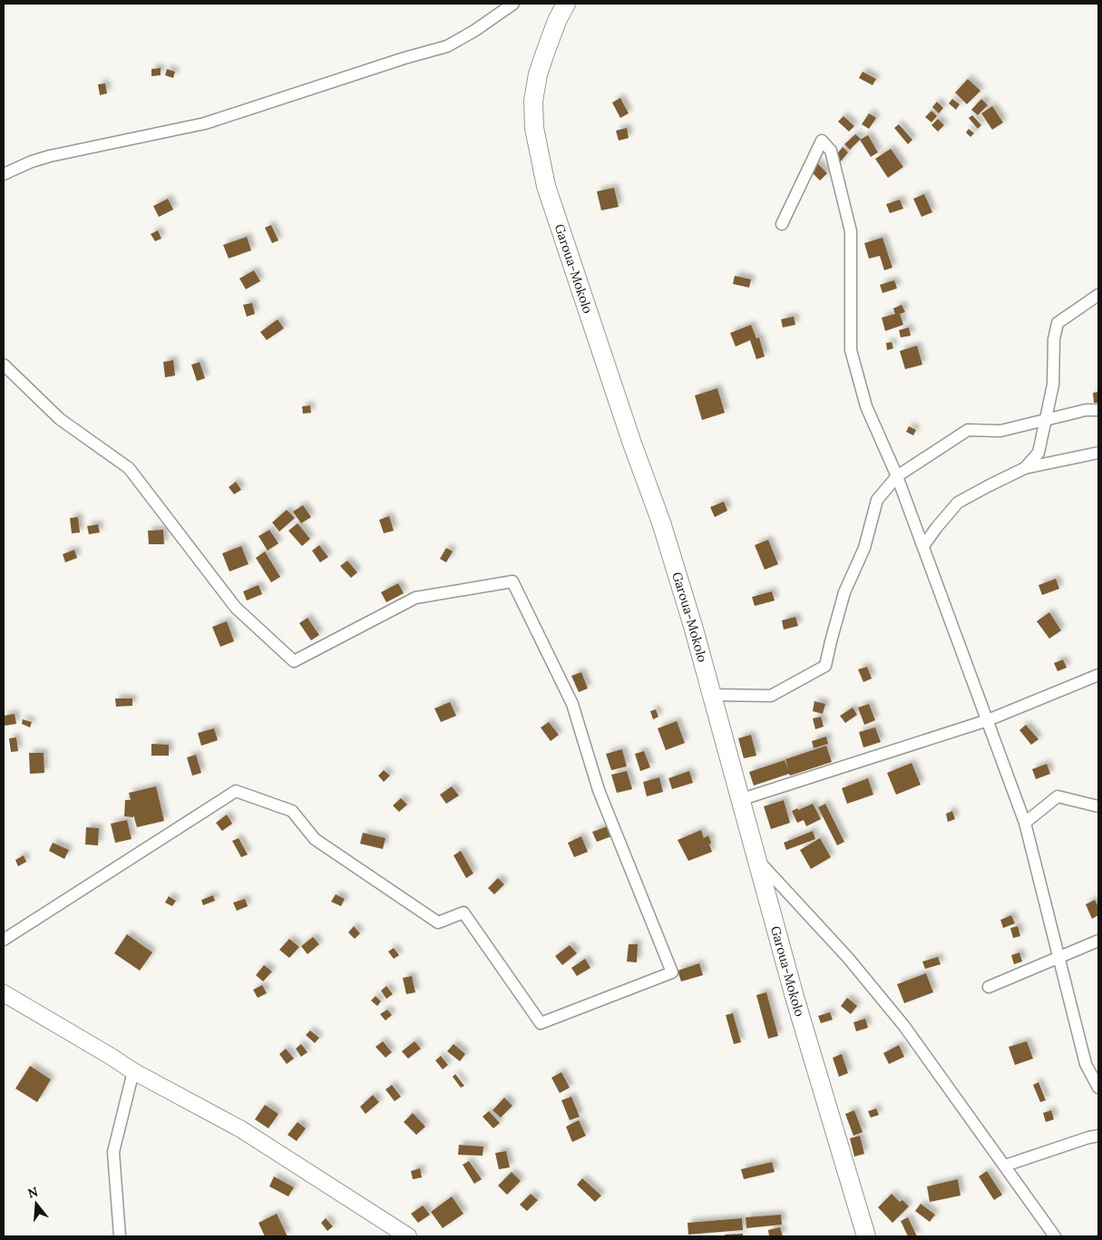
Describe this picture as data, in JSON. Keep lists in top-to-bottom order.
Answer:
{
  "streets": {
    "main road": ["Garoua-Mokolo"]
  },
  "north": "top"
}
